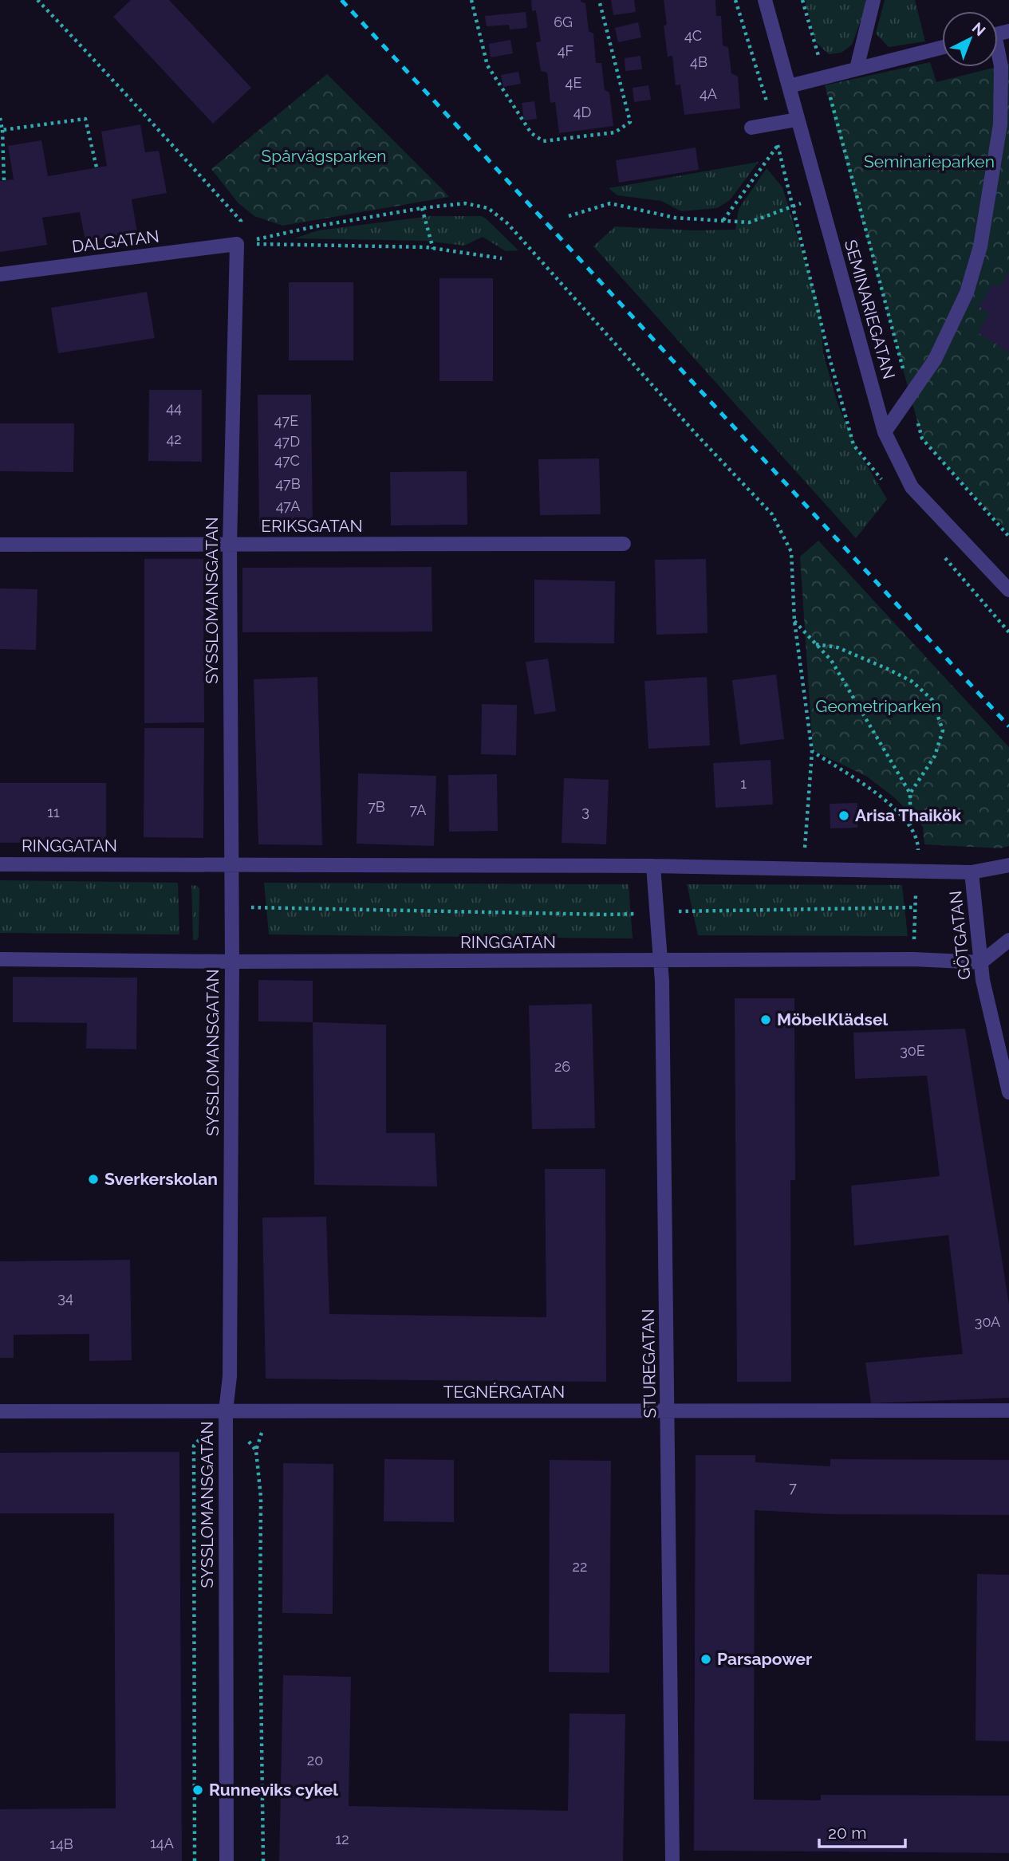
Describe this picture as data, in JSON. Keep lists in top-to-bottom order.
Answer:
{
  "streets": {
    "street": [
      "DALGATAN",
      "SEMINARIEGATAN",
      "ERIKSGATAN",
      "SYSSLOMANSGATAN",
      "RINGGATAN",
      "GÖTGATAN",
      "STUREGATAN",
      "TEGNÉRGATAN"
    ]
  },
  "crossings": [
    ["DALGATAN", "SYSSLOMANSGATAN"],
    ["ERIKSGATAN", "SYSSLOMANSGATAN"],
    ["SYSSLOMANSGATAN", "RINGGATAN"],
    ["SYSSLOMANSGATAN", "TEGNÉRGATAN"],
    ["RINGGATAN", "GÖTGATAN"],
    ["RINGGATAN", "STUREGATAN"],
    ["STUREGATAN", "TEGNÉRGATAN"]
  ],
  "parks": ["Spårvägsparken", "Seminarieparken", "Geometriparken"],
  "places": [
    "Arisa Thaikök",
    "MöbelKlädsel",
    "Sverkerskolan",
    "Parsapower",
    "Runneviks cykel"
  ],
  "house_numbers": [
    "6G",
    "4C",
    "4F",
    "4B",
    "4E",
    "4A",
    "4D",
    "44",
    "47E",
    "42",
    "47D",
    "47C",
    "47B",
    "47A",
    "1",
    "7B",
    "7A",
    "3",
    "11",
    "30E",
    "26",
    "34",
    "30A",
    "7",
    "22",
    "20",
    "12",
    "14A",
    "14B"
  ],
  "scale_bar": "20 m",
  "north": "top right"
}
